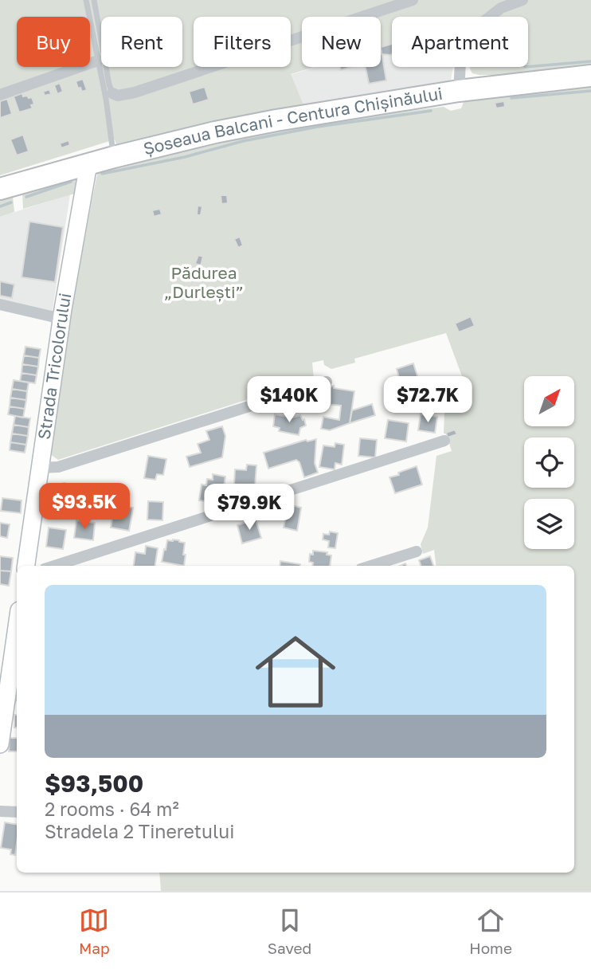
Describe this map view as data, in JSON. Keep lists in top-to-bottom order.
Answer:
{
  "streets": {
    "highway": ["Șoseaua Balcani - Centura Chișinăului"],
    "street": ["Strada Tricolorului"]
  },
  "crossings": [
    ["Șoseaua Balcani - Centura Chișinăului", "Strada Tricolorului"]
  ],
  "parks": ["Pădurea „Durlești”"],
  "north": "top right",
  "page": {
    "chip": [
      "Buy",
      "Rent",
      "Filters",
      "New",
      "Apartment"
    ],
    "price": [
      "$140K",
      "$72.7K",
      "$93.5K",
      "$79.9K"
    ],
    "list": [
      {
        "name": "$93,500",
        "note": "2 rooms · 64 m² · Stradela 2 Tineretului"
      }
    ],
    "tabs": ["Map", "Saved", "Home"]
  }
}
